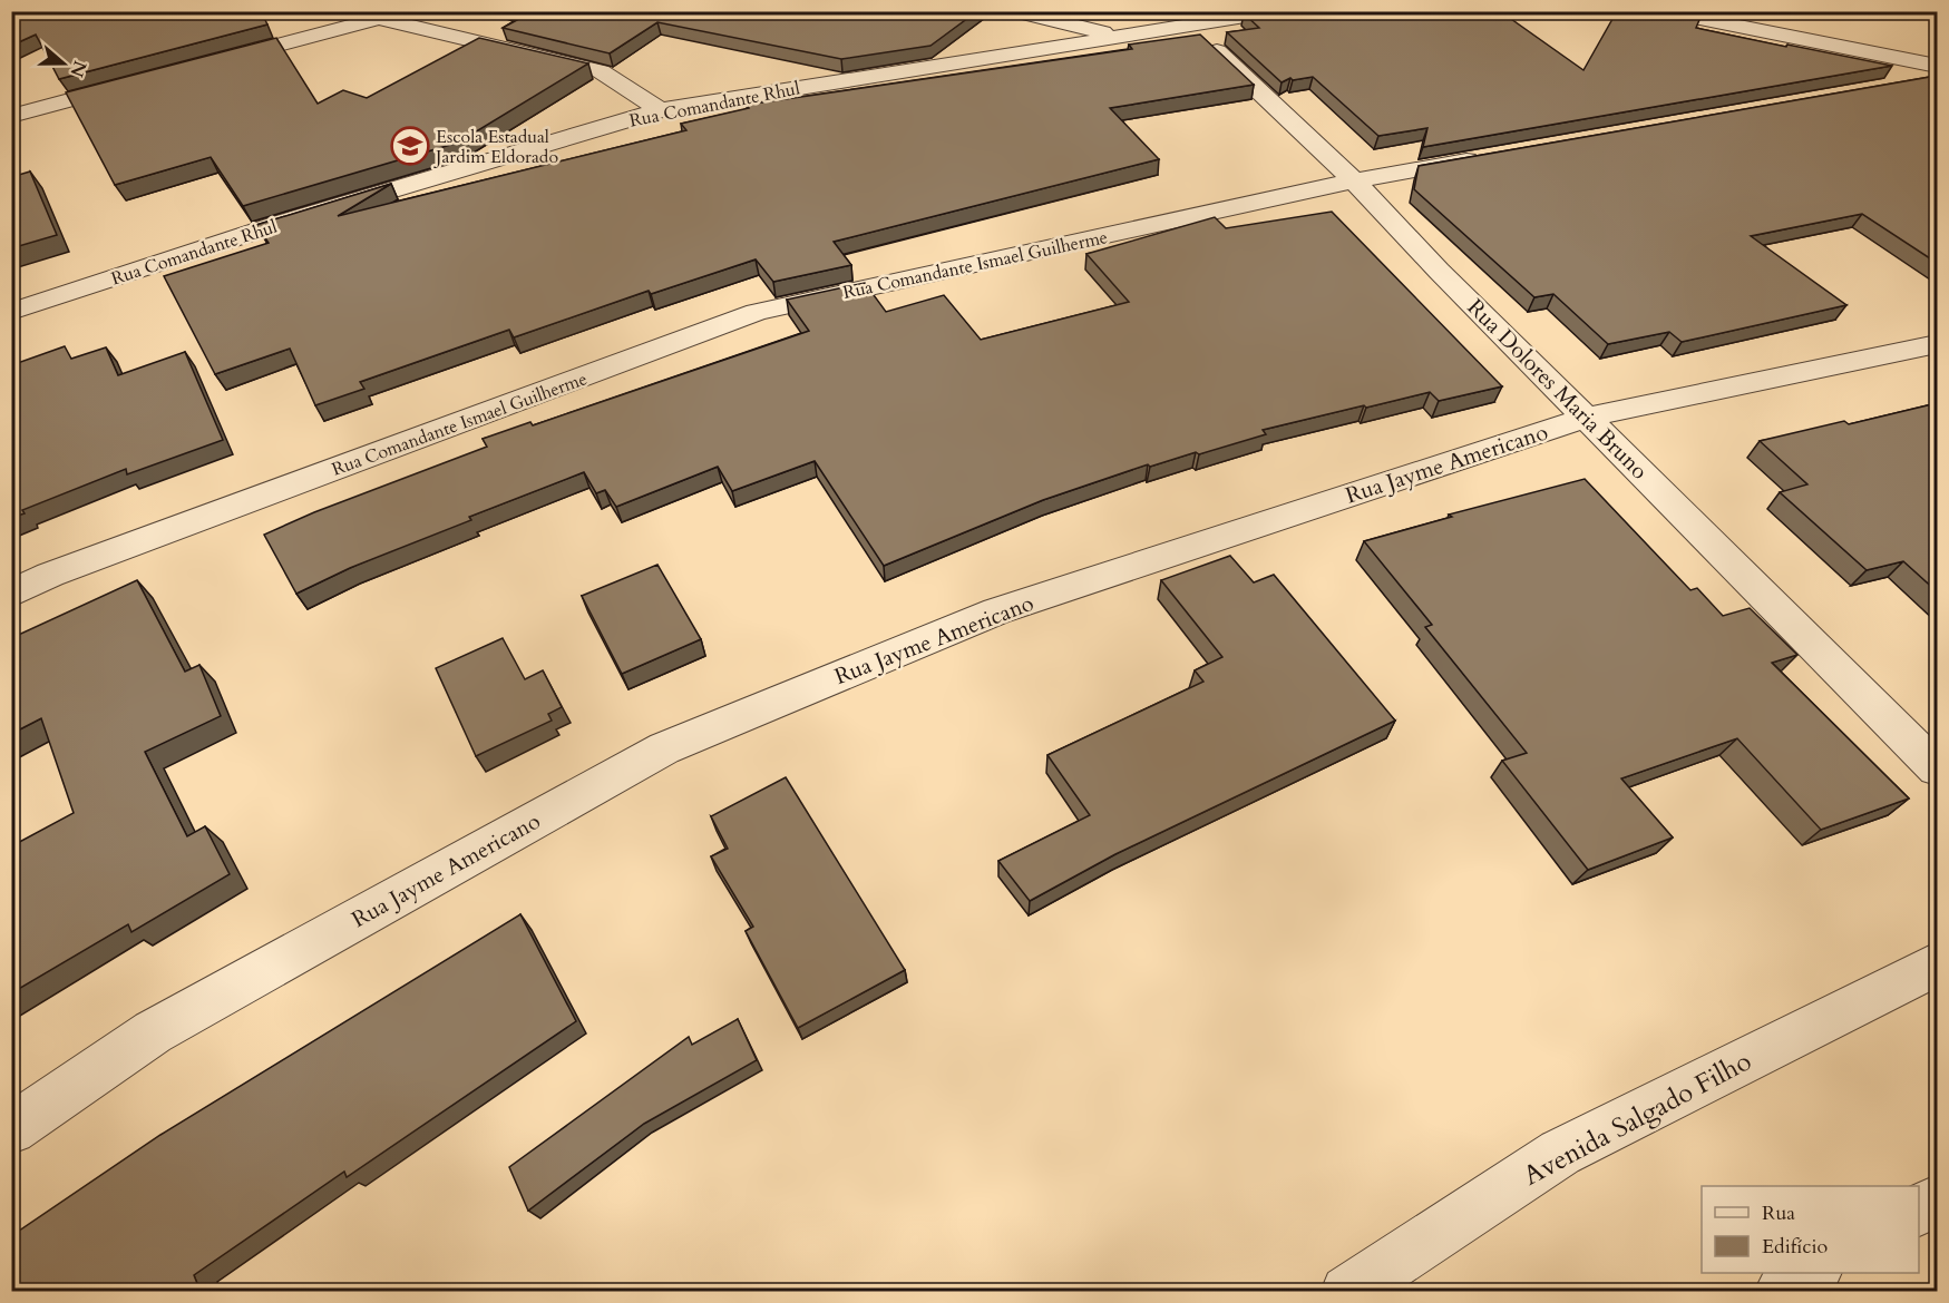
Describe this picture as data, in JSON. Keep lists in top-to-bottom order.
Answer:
{
  "streets": {
    "street": [
      "Rua Comandante Rhul",
      "Rua Comandante Ismael Guilherme",
      "Rua Dolores Maria Bruno",
      "Rua Jayme Americano",
      "Avenida Salgado Filho"
    ]
  },
  "crossings": [
    ["Rua Comandante Rhul", "Rua Dolores Maria Bruno"],
    ["Rua Comandante Ismael Guilherme", "Rua Dolores Maria Bruno"],
    ["Rua Dolores Maria Bruno", "Rua Jayme Americano"]
  ],
  "places": {
    "school or university": ["Escola Estadual Jardim Eldorado"]
  },
  "legend": ["Rua", "Edifício"],
  "north": "right"
}
